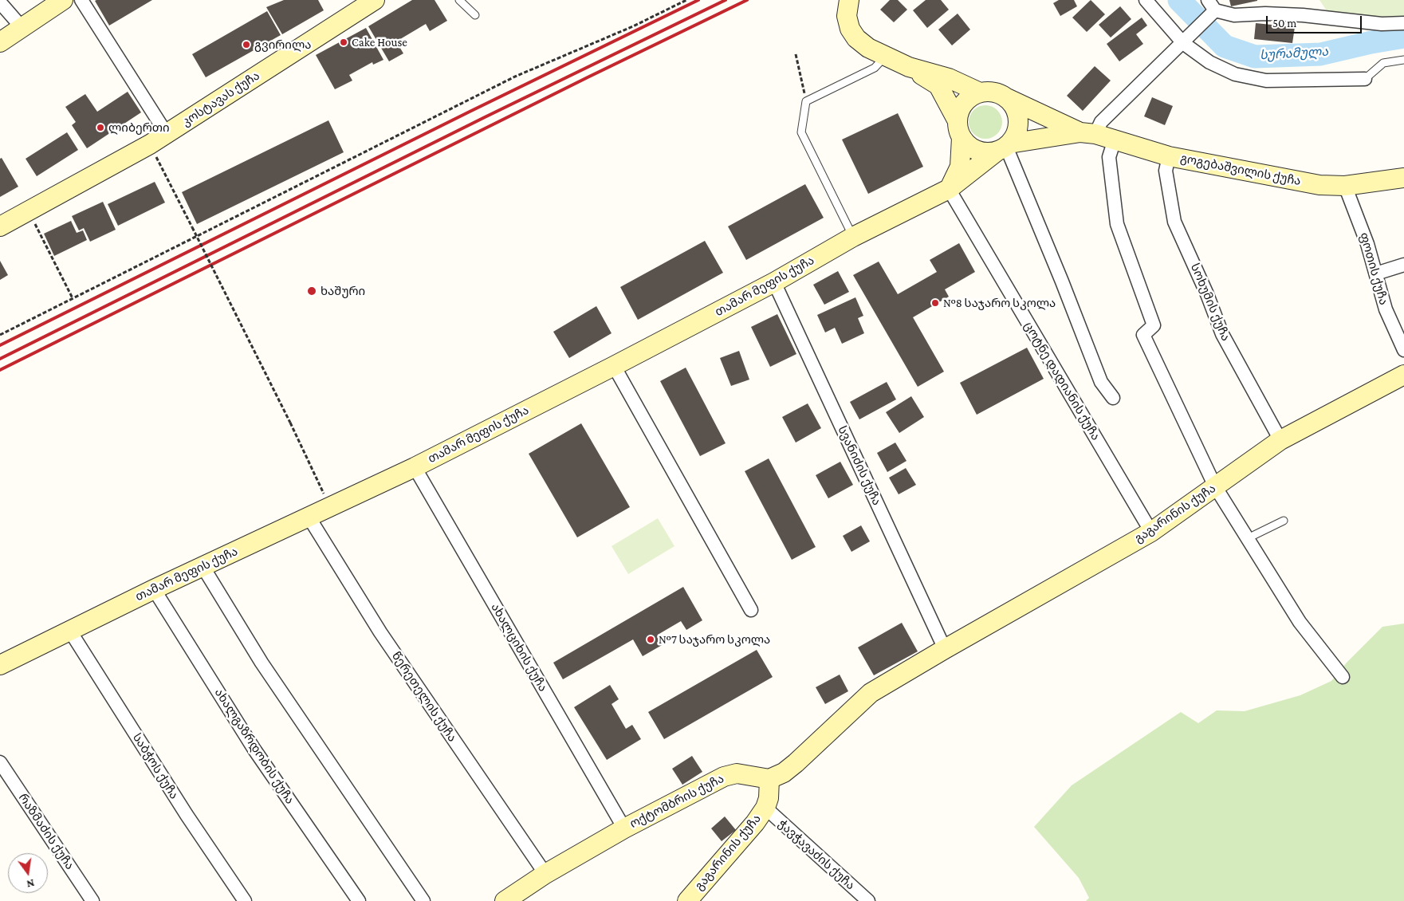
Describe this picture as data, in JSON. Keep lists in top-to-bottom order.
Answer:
{
  "streets": {
    "street": [
      "კოსტავას ქუჩა",
      "გოგებაშვილის ქუჩა",
      "ფოთის ქუჩა",
      "თამარ მეფის ქუჩა",
      "სოხუმის ქუჩა",
      "ცოტნე დადიანის ქუჩა",
      "სვანიძის ქუჩა",
      "გაგარინის ქუჩა",
      "ახალციხის ქუჩა",
      "წერეთელის ქუჩა",
      "ახალგაზრდობის ქუჩა",
      "საბჭოს ქუჩა",
      "ოქტომბრის ქუჩა",
      "რაზმაძის ქუჩა",
      "ჭავჭავაძის ქუჩა"
    ]
  },
  "crossings": [
    ["გოგებაშვილის ქუჩა", "ფოთის ქუჩა"],
    ["გოგებაშვილის ქუჩა", "თამარ მეფის ქუჩა"],
    ["გოგებაშვილის ქუჩა", "სოხუმის ქუჩა"],
    ["თამარ მეფის ქუჩა", "ცოტნე დადიანის ქუჩა"],
    ["თამარ მეფის ქუჩა", "სვანიძის ქუჩა"],
    ["თამარ მეფის ქუჩა", "ახალციხის ქუჩა"],
    ["თამარ მეფის ქუჩა", "წერეთელის ქუჩა"],
    ["თამარ მეფის ქუჩა", "ახალგაზრდობის ქუჩა"],
    ["თამარ მეფის ქუჩა", "საბჭოს ქუჩა"],
    ["სოხუმის ქუჩა", "გაგარინის ქუჩა"],
    ["ცოტნე დადიანის ქუჩა", "გაგარინის ქუჩა"],
    ["სვანიძის ქუჩა", "გაგარინის ქუჩა"],
    ["გაგარინის ქუჩა", "ოქტომბრის ქუჩა"],
    ["გაგარინის ქუჩა", "ჭავჭავაძის ქუჩა"],
    ["ახალციხის ქუჩა", "ოქტომბრის ქუჩა"],
    ["წერეთელის ქუჩა", "ოქტომბრის ქუჩა"]
  ],
  "water": ["სურამულა"],
  "places": [
    "Cake House",
    "გვირილა",
    "ლიბერთი",
    "ხაშური",
    "№8 საჯარო სკოლა",
    "№7 საჯარო სკოლა"
  ],
  "scale_bar": "50 m",
  "north": "bottom"
}
